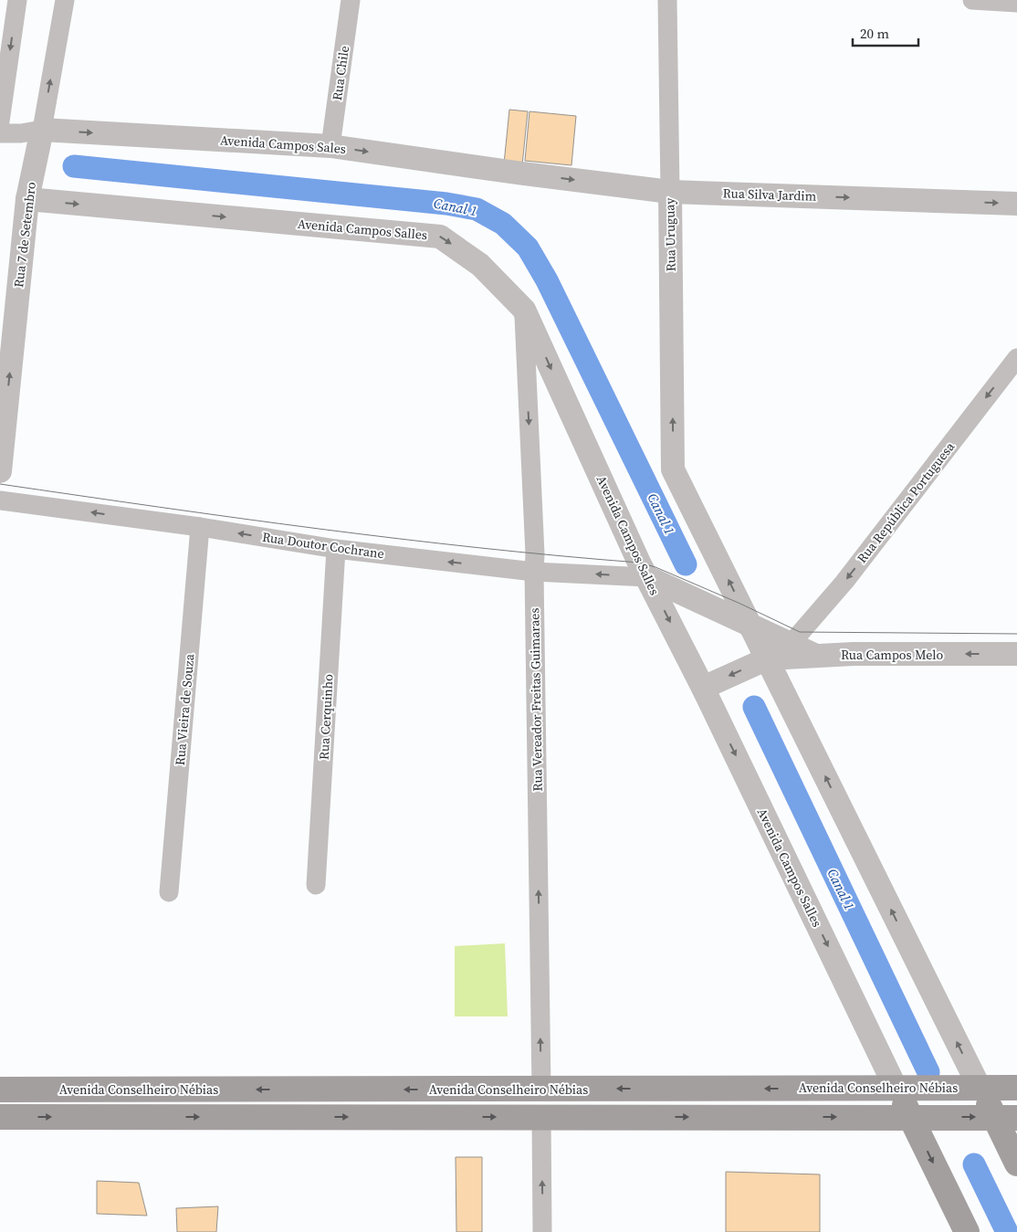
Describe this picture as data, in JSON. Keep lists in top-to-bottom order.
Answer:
{
  "streets": {
    "main road": ["Avenida Campos Salles", "Avenida Conselheiro Nébias"],
    "street": [
      "Rua Chile",
      "Avenida Campos Sales",
      "Rua Silva Jardim",
      "Rua 7 de Setembro",
      "Rua Uruguay",
      "Rua República Portuguesa",
      "Rua Doutor Cochrane",
      "Rua Campos Melo",
      "Rua Vereador Freitas Guimaraes",
      "Rua Vieira de Souza",
      "Rua Cerquinho"
    ]
  },
  "crossings": [
    ["Rua Chile", "Avenida Campos Sales"],
    ["Avenida Campos Sales", "Rua Silva Jardim"],
    ["Avenida Campos Sales", "Rua 7 de Setembro"],
    ["Rua Silva Jardim", "Rua Uruguay"],
    ["Avenida Campos Salles", "Rua 7 de Setembro"],
    ["Avenida Campos Salles", "Rua Doutor Cochrane"],
    ["Avenida Campos Salles", "Rua Vereador Freitas Guimaraes"],
    ["Avenida Campos Salles", "Avenida Conselheiro Nébias"],
    ["Rua Doutor Cochrane", "Rua Vereador Freitas Guimaraes"],
    ["Rua Doutor Cochrane", "Rua Vieira de Souza"],
    ["Rua Doutor Cochrane", "Rua Cerquinho"],
    ["Rua Vereador Freitas Guimaraes", "Avenida Conselheiro Nébias"]
  ],
  "one_way": [
    "Avenida Campos Sales",
    "Rua Silva Jardim",
    "Rua Uruguay",
    "Rua República Portuguesa",
    "Rua Doutor Cochrane",
    "Rua Campos Melo"
  ],
  "water": ["Canal 1"],
  "scale_bar": "20 m"
}
